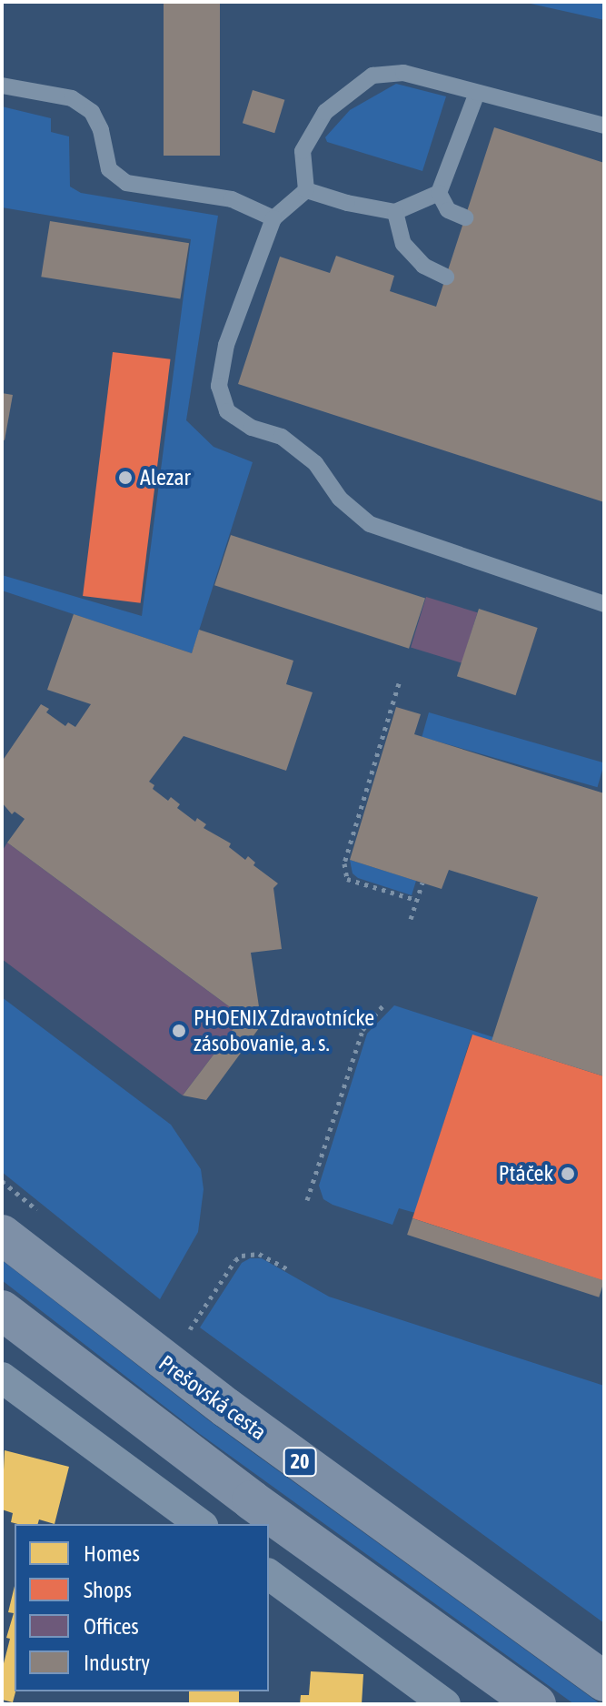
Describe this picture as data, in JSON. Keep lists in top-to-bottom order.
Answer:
{
  "streets": {
    "highway": ["Prešovská cesta", "20"]
  },
  "places": ["Alezar", "PHOENIX Zdravotnícke zásobovanie, a. s.", "Ptáček"],
  "legend": [
    "Homes",
    "Shops",
    "Offices",
    "Industry"
  ]
}
